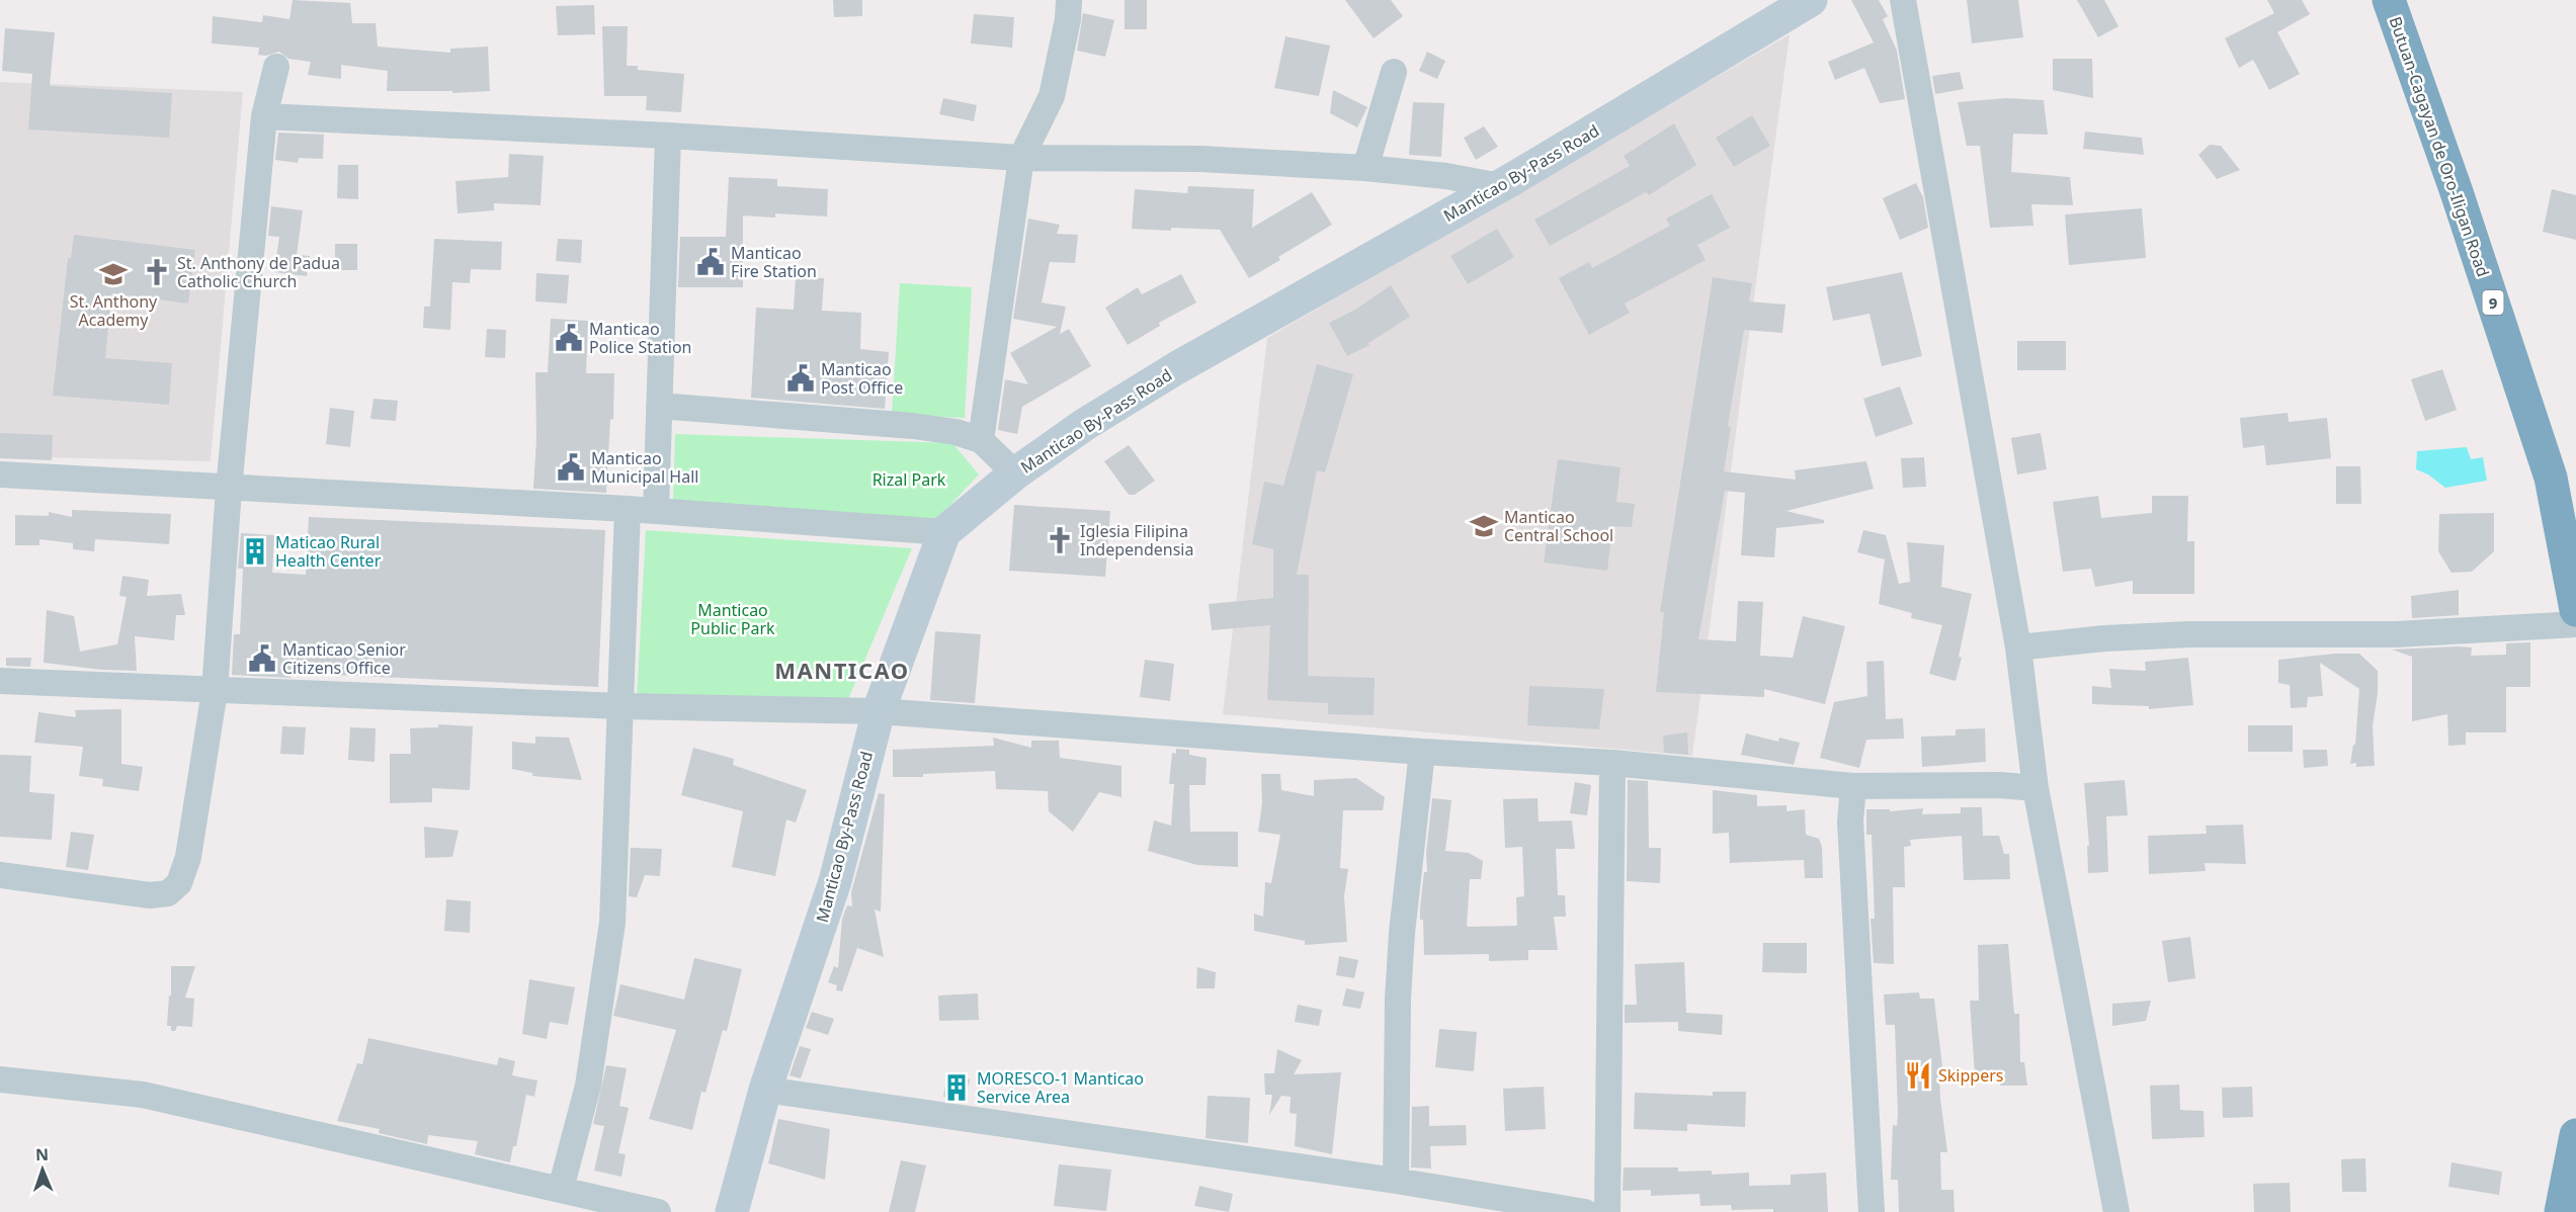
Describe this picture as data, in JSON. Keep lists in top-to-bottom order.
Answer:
{
  "streets": {
    "highway": ["Butuan-Cagayan de Oro-Iligan Road", "9"],
    "street": ["Manticao By-Pass Road"]
  },
  "districts": ["MANTICAO"],
  "parks": ["Rizal Park", "Manticao Public Park"],
  "places": {
    "public building": [
      "Manticao Fire Station",
      "Manticao Police Station",
      "Manticao Post Office",
      "Manticao Municipal Hall",
      "Manticao Senior Citizens Office"
    ],
    "church": ["St. Anthony de Padua Catholic Church", "Iglesia Filipina Independensia"],
    "school or university": ["St. Anthony Academy", "Manticao Central School"],
    "building": ["Maticao Rural Health Center", "MORESCO-1 Manticao Service Area"],
    "restaurant": ["Skippers"]
  },
  "north": "top"
}
